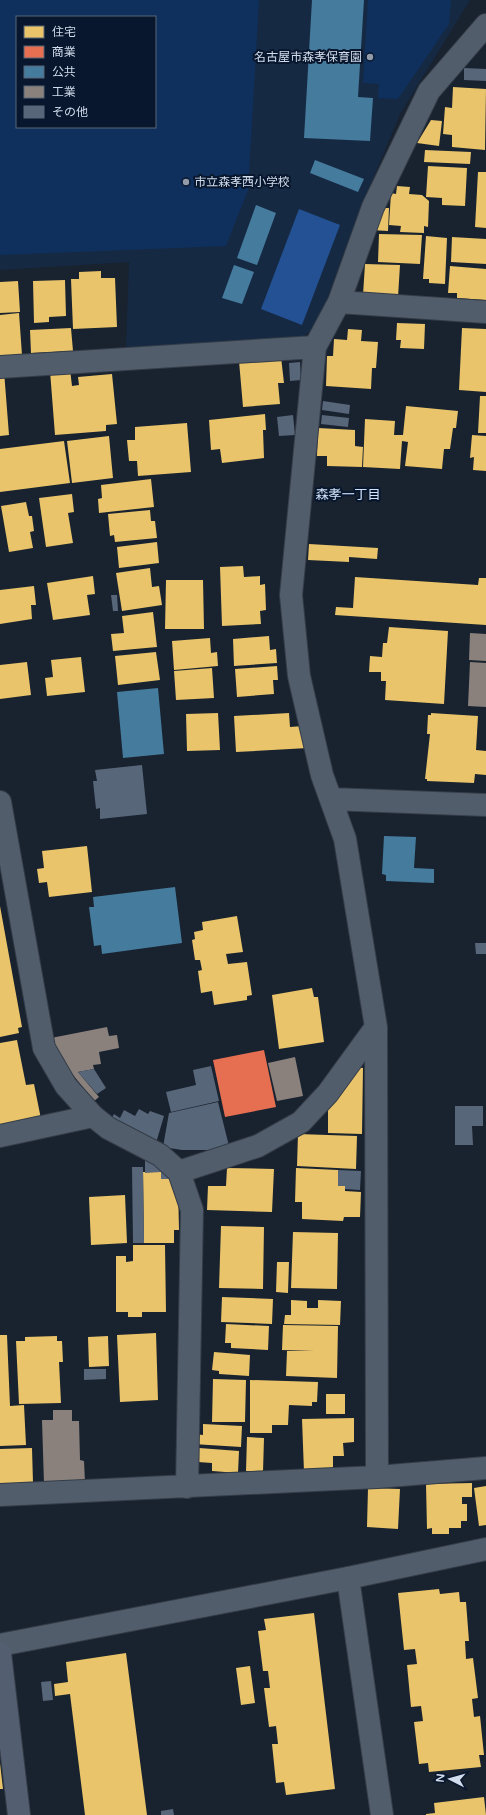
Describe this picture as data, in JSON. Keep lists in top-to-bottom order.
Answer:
{
  "districts": ["森孝一丁目"],
  "places": ["名古屋市森孝保育園", "市立森孝西小学校"],
  "legend": [
    "住宅",
    "商業",
    "公共",
    "工業",
    "その他"
  ],
  "north": "left"
}
